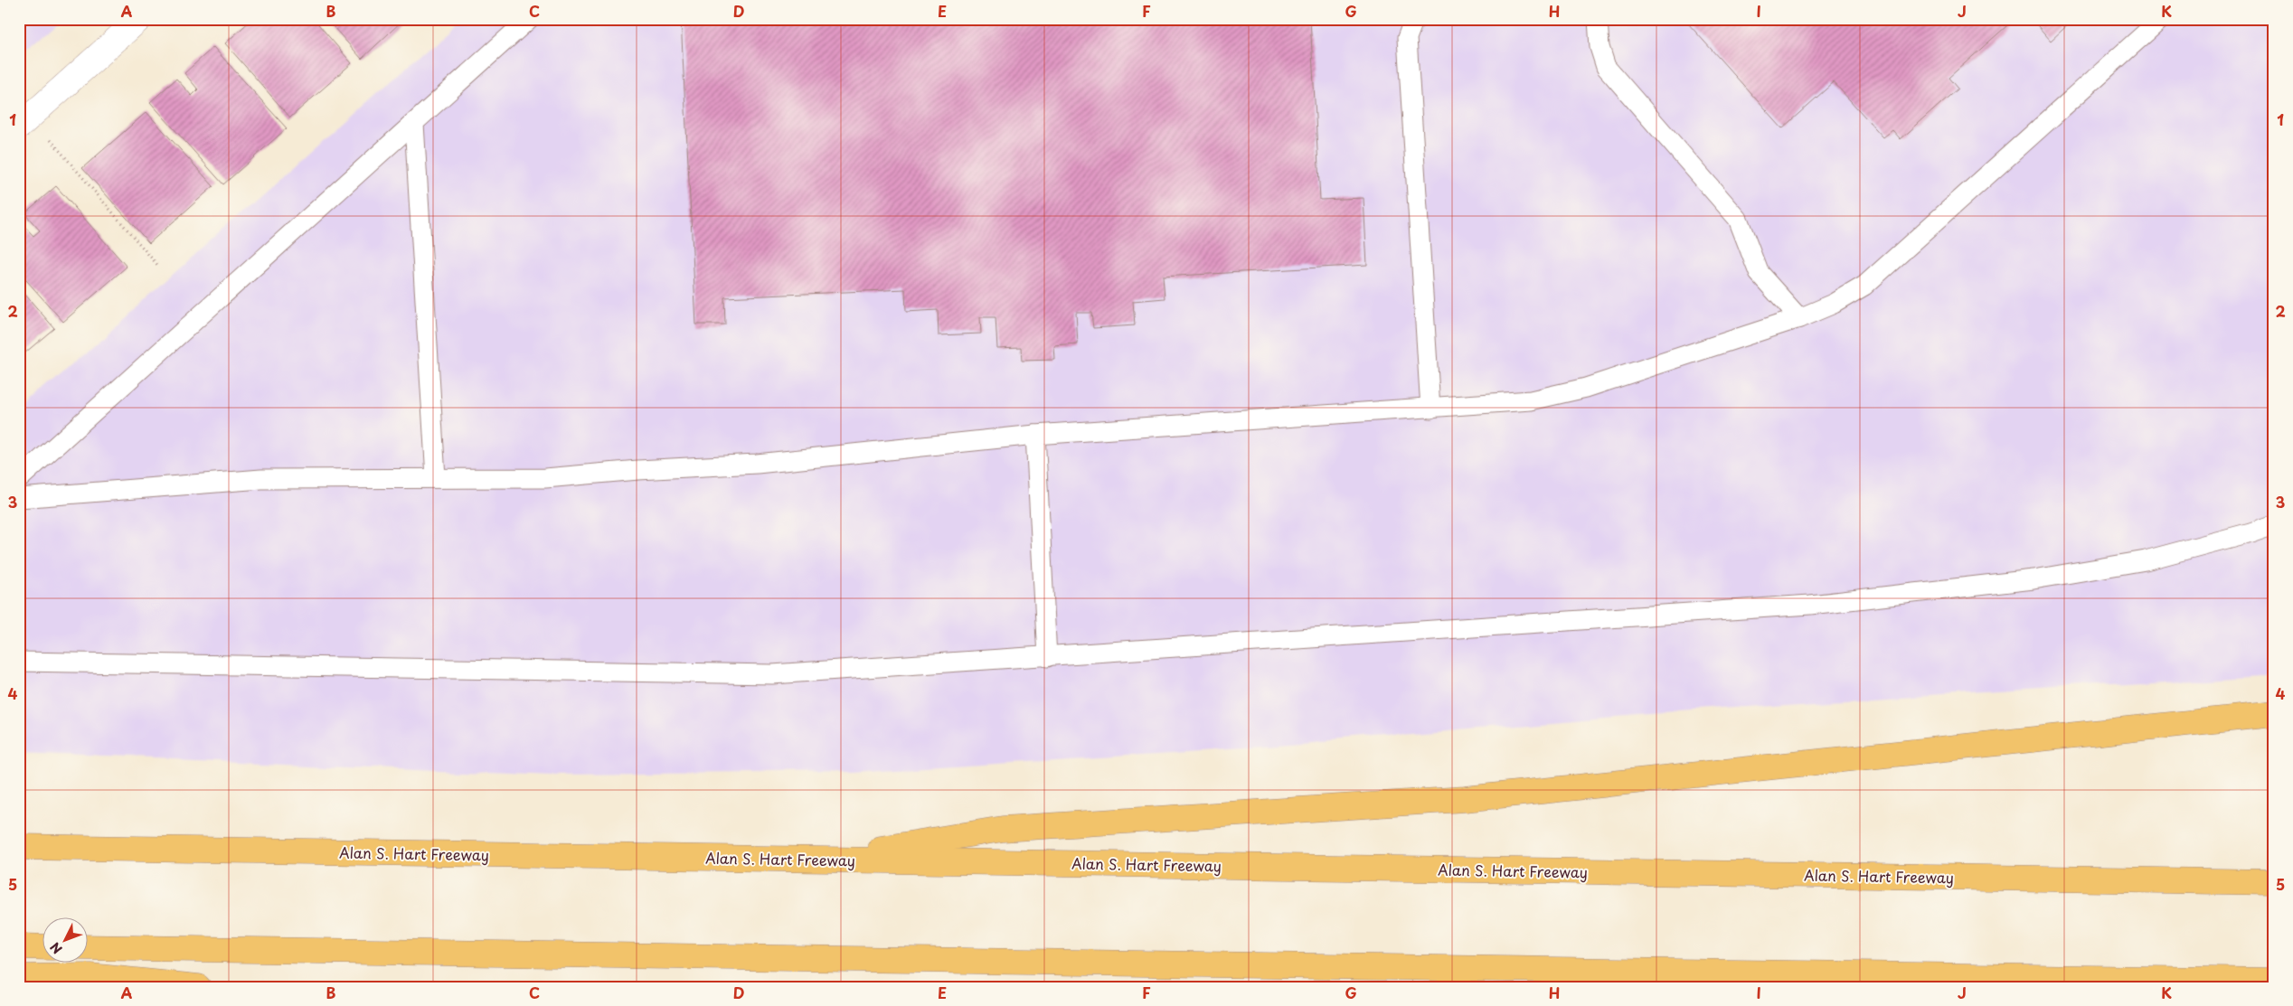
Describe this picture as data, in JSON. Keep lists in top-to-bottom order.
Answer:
{
  "streets": {
    "highway": ["Alan S. Hart Freeway"]
  },
  "north": "bottom left",
  "grid": {
    "columns": [
      "A",
      "B",
      "C",
      "D",
      "E",
      "F",
      "G",
      "H",
      "I",
      "J",
      "K"
    ],
    "rows": [
      "1",
      "2",
      "3",
      "4",
      "5"
    ]
  }
}
